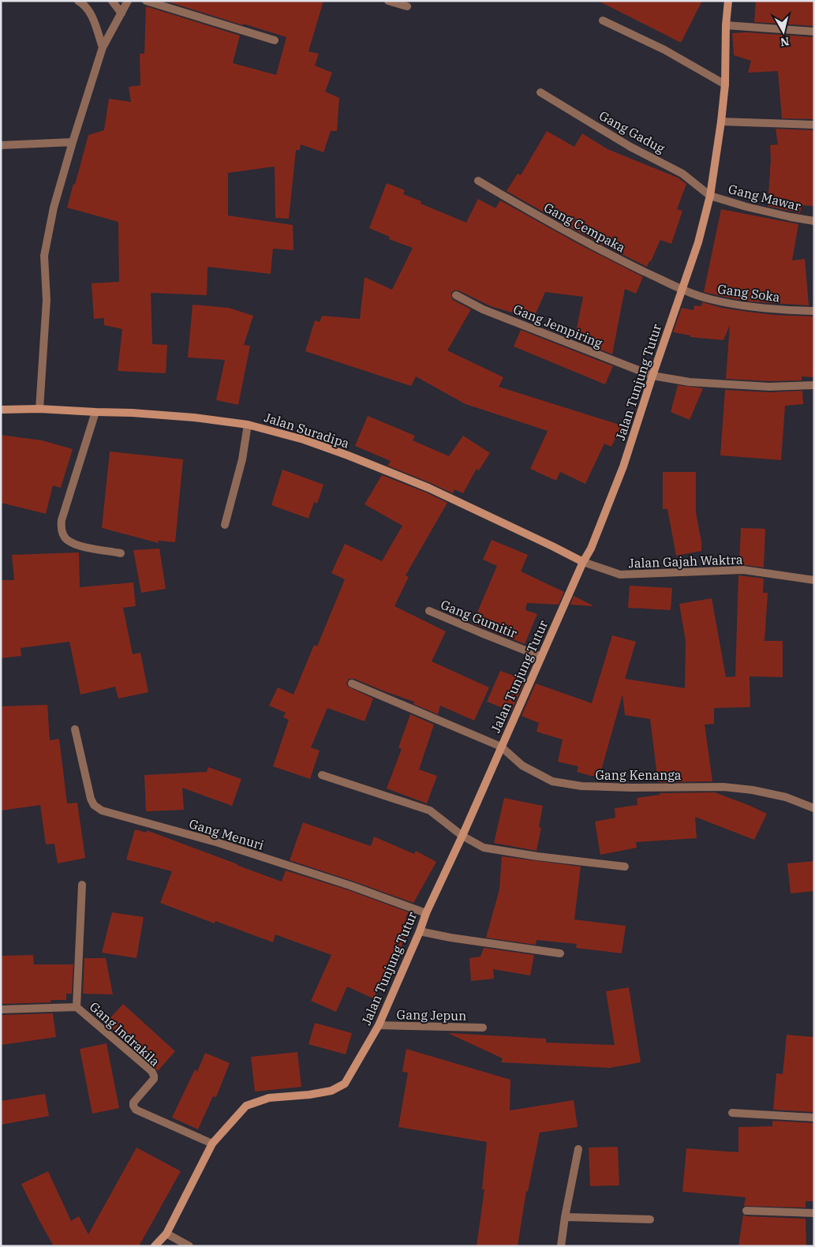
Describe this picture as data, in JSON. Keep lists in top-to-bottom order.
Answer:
{
  "streets": {
    "street": [
      "Gang Gadug",
      "Gang Mawar",
      "Gang Cempaka",
      "Gang Soka",
      "Gang Jempiring",
      "Jalan Tunjung Tutur",
      "Jalan Suradipa",
      "Jalan Gajah Waktra",
      "Gang Gumitir",
      "Gang Kenanga",
      "Gang Menuri",
      "Gang Jepun",
      "Gang Indrakila"
    ]
  },
  "crossings": [
    ["Gang Gadug", "Gang Mawar"],
    ["Gang Gadug", "Jalan Tunjung Tutur"],
    ["Gang Mawar", "Jalan Tunjung Tutur"],
    ["Gang Cempaka", "Gang Soka"],
    ["Gang Cempaka", "Jalan Tunjung Tutur"],
    ["Gang Soka", "Jalan Tunjung Tutur"],
    ["Gang Jempiring", "Jalan Tunjung Tutur"],
    ["Jalan Tunjung Tutur", "Jalan Suradipa"],
    ["Jalan Tunjung Tutur", "Jalan Gajah Waktra"],
    ["Jalan Tunjung Tutur", "Gang Gumitir"],
    ["Jalan Tunjung Tutur", "Gang Kenanga"],
    ["Jalan Tunjung Tutur", "Gang Menuri"],
    ["Jalan Tunjung Tutur", "Gang Jepun"],
    ["Jalan Tunjung Tutur", "Gang Indrakila"],
    ["Jalan Suradipa", "Jalan Gajah Waktra"]
  ],
  "north": "bottom"
}
